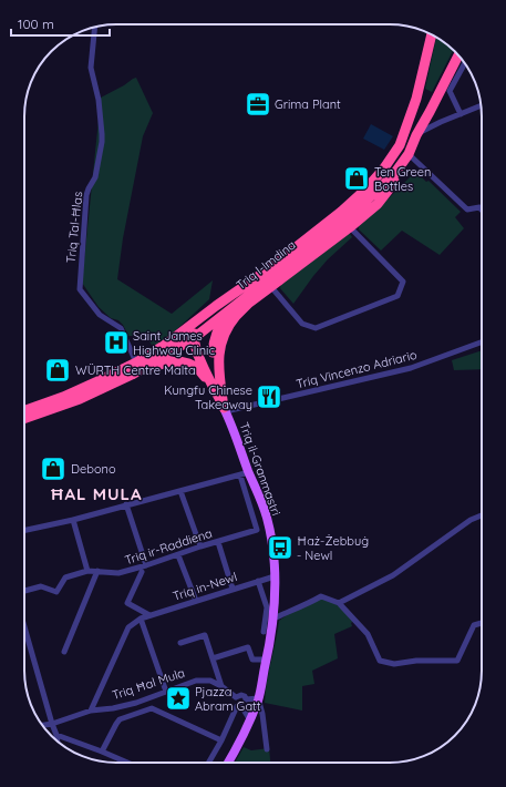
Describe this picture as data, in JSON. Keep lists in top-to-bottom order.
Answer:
{
  "streets": {
    "highway": ["Triq l-Imdina"],
    "main road": ["Triq il-Granmastri"],
    "street": [
      "Triq Tal-Ħlas",
      "Triq Vincenzo Adriario",
      "Triq ir-Raddiena",
      "Triq in-Newl",
      "Triq Ħal Mula"
    ]
  },
  "crossings": [
    ["Triq Tal-Ħlas", "Triq l-Imdina"],
    ["Triq Vincenzo Adriario", "Triq il-Granmastri"],
    ["Triq il-Granmastri", "Triq ir-Raddiena"],
    ["Triq il-Granmastri", "Triq in-Newl"],
    ["Triq in-Newl", "Triq Ħal Mula"]
  ],
  "districts": ["ĦAL MULA"],
  "places": {
    "office": ["Grima Plant"],
    "shop": ["Ten Green Bottles", "WÜRTH Centre Malta", "Debono"],
    "hospital": ["Saint James Highway Clinic"],
    "restaurant": ["Kungfu Chinese Takeaway"],
    "bus stop": ["Ħaż-Żebbuġ - Newl"],
    "place": ["Pjazza Abram Gatt"]
  },
  "scale_bar": "100 m"
}
